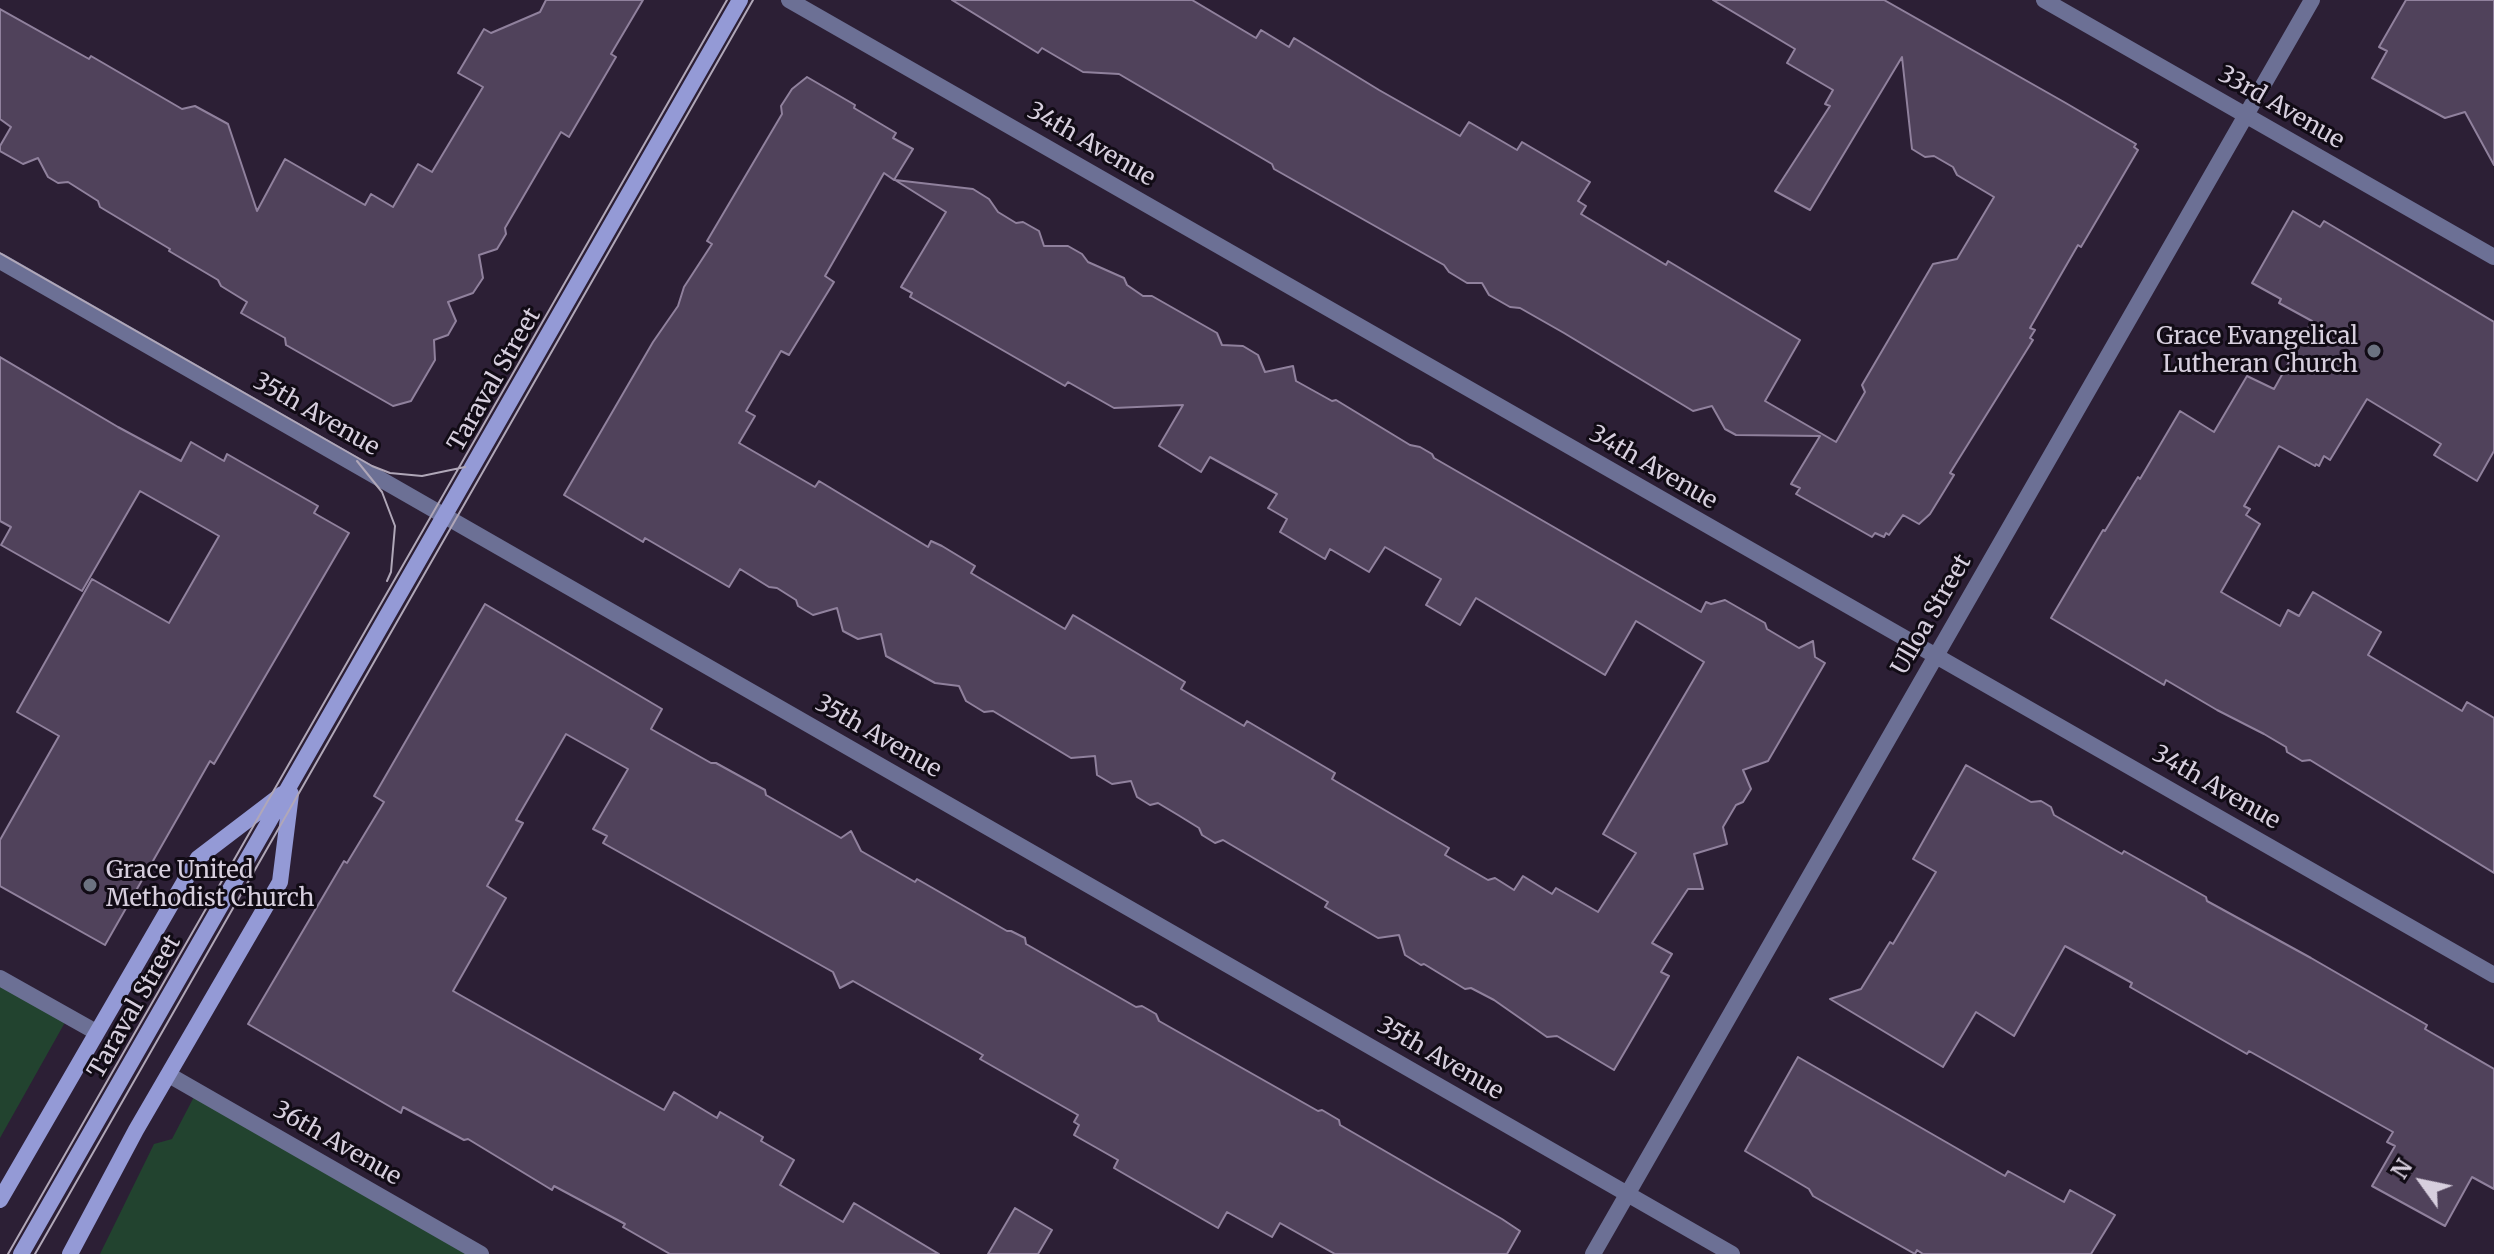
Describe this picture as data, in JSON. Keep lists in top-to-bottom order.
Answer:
{
  "streets": {
    "street": [
      "33rd Avenue",
      "34th Avenue",
      "Taraval Street",
      "35th Avenue",
      "Ulloa Street",
      "36th Avenue"
    ]
  },
  "crossings": [
    ["33rd Avenue", "Ulloa Street"],
    ["34th Avenue", "Ulloa Street"],
    ["Taraval Street", "35th Avenue"],
    ["Taraval Street", "36th Avenue"],
    ["35th Avenue", "Ulloa Street"]
  ],
  "places": ["Grace Evangelical Lutheran Church", "Grace United Methodist Church"],
  "north": "top left"
}
